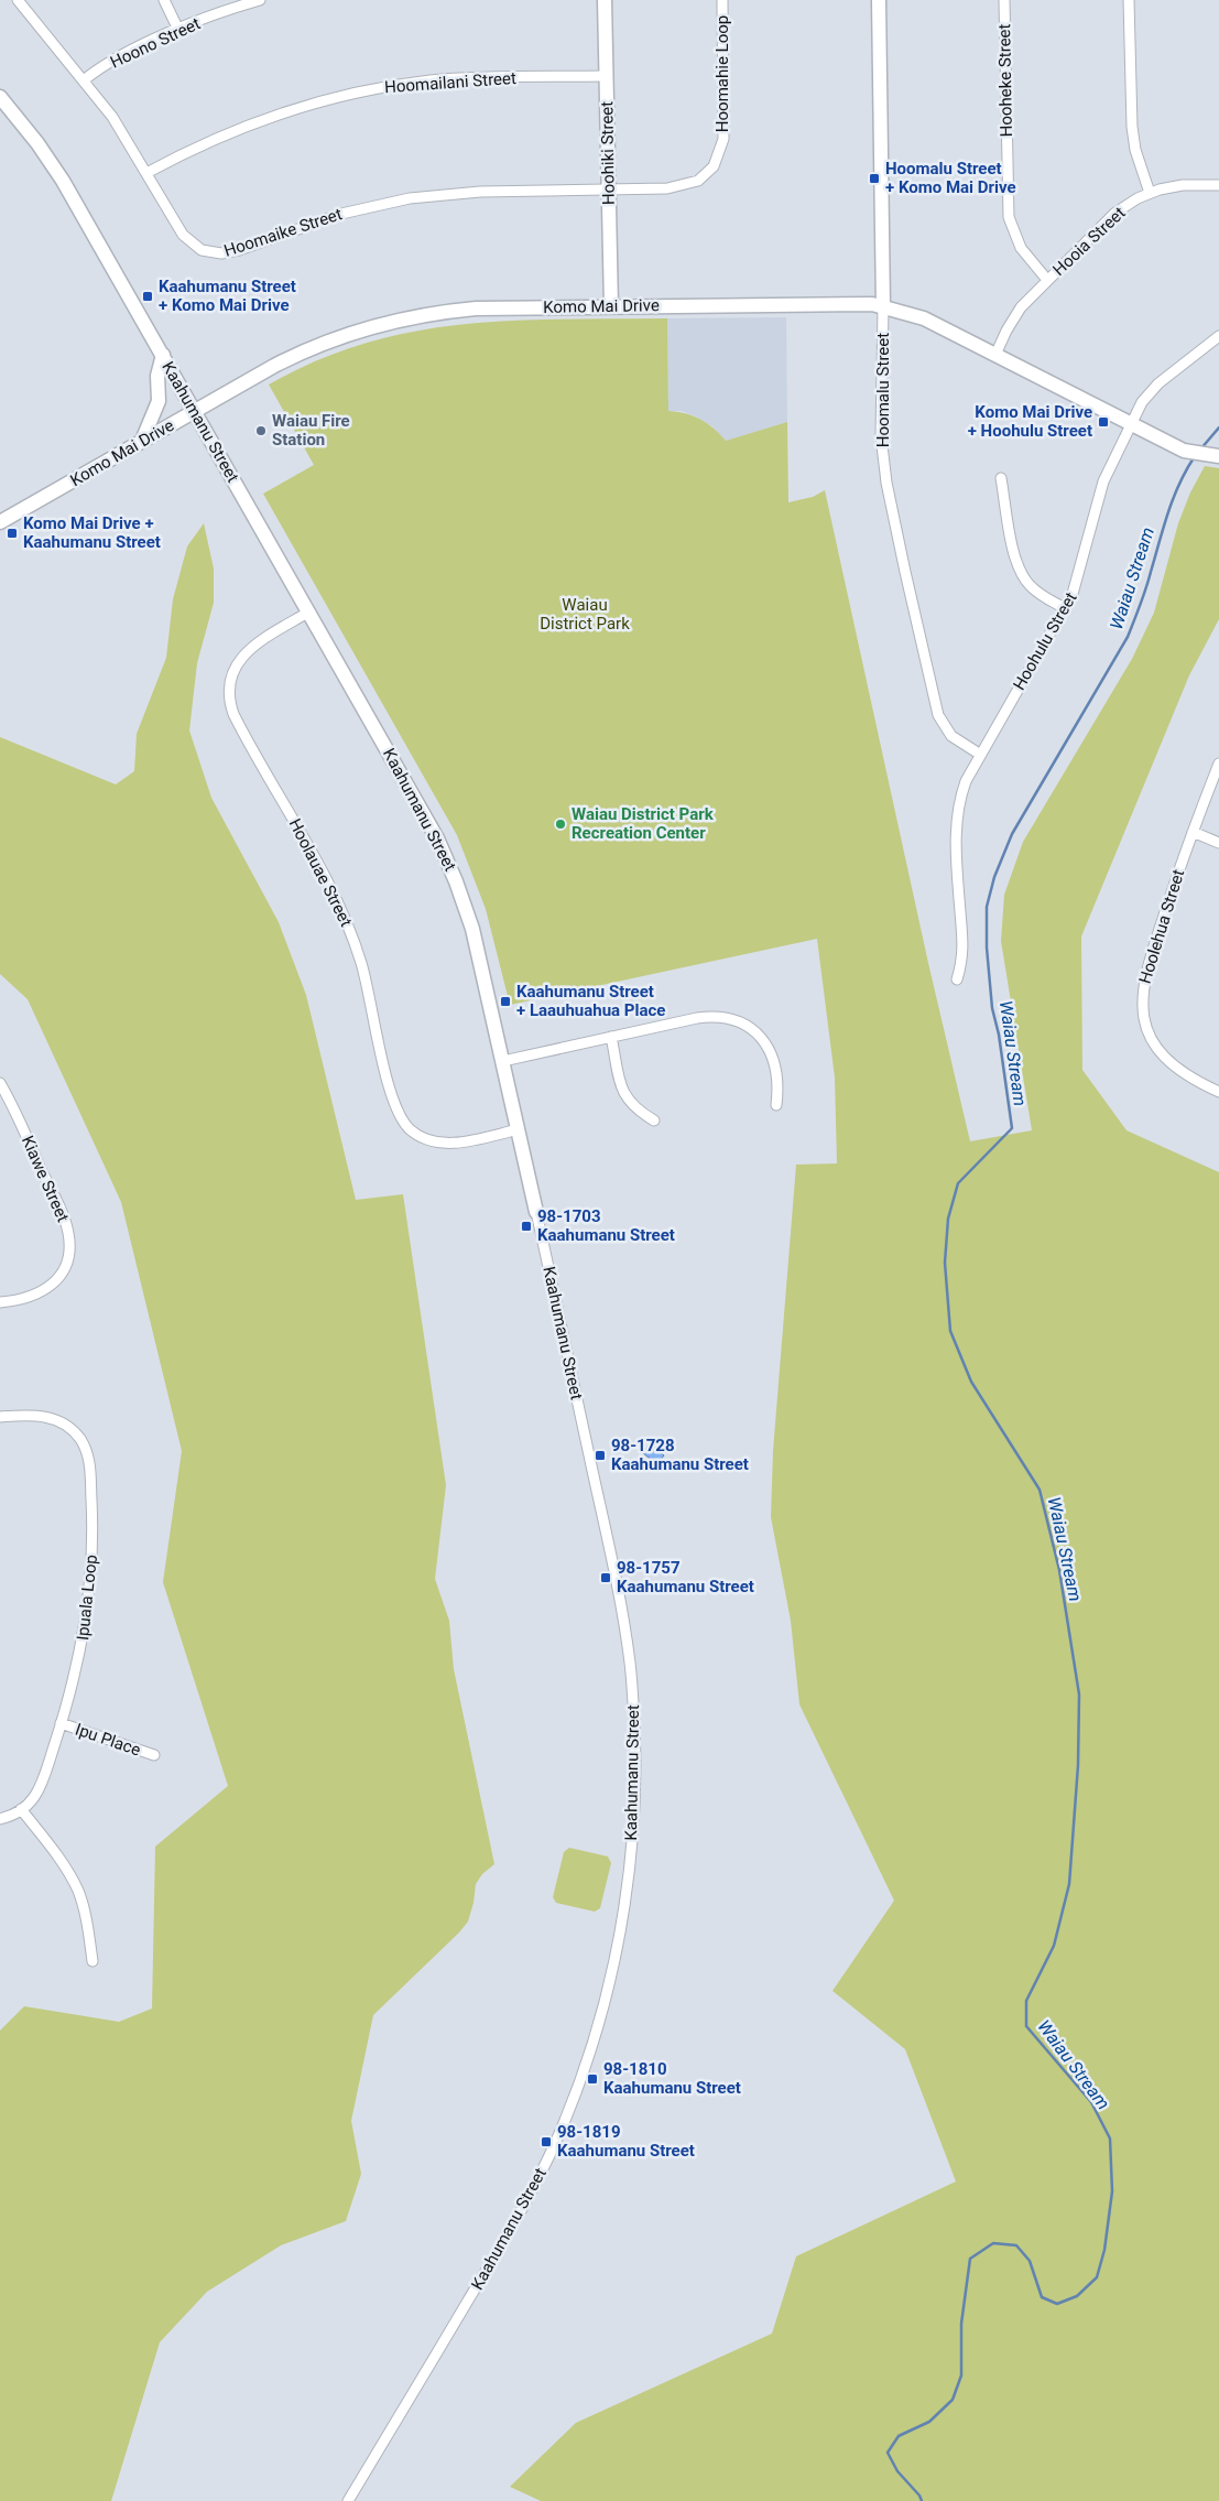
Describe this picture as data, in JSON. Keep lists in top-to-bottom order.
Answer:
{
  "streets": {
    "street": [
      "Hoono Street",
      "Hoomahie Loop",
      "Hooheke Street",
      "Hoomailani Street",
      "Hoohiki Street",
      "Hoomaike Street",
      "Hooia Street",
      "Komo Mai Drive",
      "Hoomalu Street",
      "Kaahumanu Street",
      "Hoohulu Street",
      "Hoolauae Street",
      "Hoolehua Street",
      "Kiawe Street",
      "Ipuala Loop",
      "Ipu Place"
    ]
  },
  "crossings": [
    ["Hoono Street", "Hoomaike Street"],
    ["Hoomahie Loop", "Hoohiki Street"],
    ["Hoomahie Loop", "Hoomaike Street"],
    ["Hooheke Street", "Hooia Street"],
    ["Hoomailani Street", "Hoohiki Street"],
    ["Hoomailani Street", "Hoomaike Street"],
    ["Hoohiki Street", "Hoomaike Street"],
    ["Hoohiki Street", "Komo Mai Drive"],
    ["Hooia Street", "Komo Mai Drive"],
    ["Komo Mai Drive", "Hoomalu Street"],
    ["Komo Mai Drive", "Kaahumanu Street"],
    ["Komo Mai Drive", "Hoohulu Street"],
    ["Hoomalu Street", "Hoohulu Street"],
    ["Kaahumanu Street", "Hoolauae Street"],
    ["Ipuala Loop", "Ipu Place"]
  ],
  "water": ["Waiau Stream"],
  "parks": ["Waiau District Park"],
  "places": {
    "transit": [
      "Hoomalu Street + Komo Mai Drive",
      "Kaahumanu Street + Komo Mai Drive",
      "Komo Mai Drive + Hoohulu Street",
      "Komo Mai Drive + Kaahumanu Street",
      "Kaahumanu Street + Laauhuahua Place",
      "98-1703 Kaahumanu Street",
      "98-1728 Kaahumanu Street",
      "98-1757 Kaahumanu Street",
      "98-1810 Kaahumanu Street",
      "98-1819 Kaahumanu Street"
    ],
    "other": ["Waiau Fire Station", "Waiau District Park Recreation Center"]
  }
}
